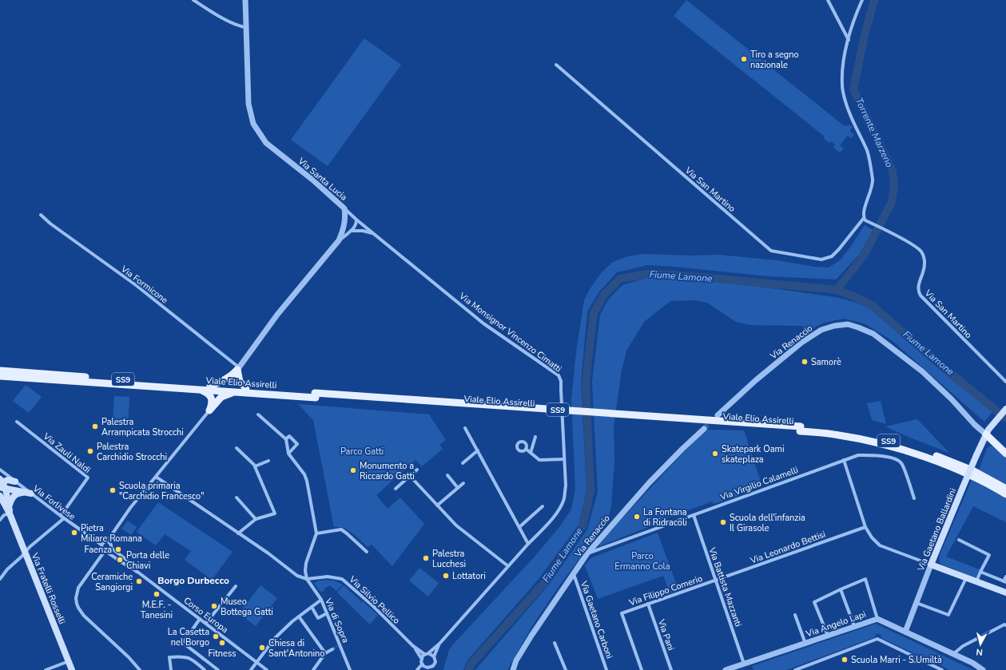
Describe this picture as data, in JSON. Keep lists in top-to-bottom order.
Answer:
{
  "streets": {
    "main road": [
      "SS9",
      "Viale Elio Assirelli",
      "Via Gaetano Ballardini",
      "Via Fratelli Rosselli"
    ],
    "street": [
      "Via Santa Lucia",
      "Via San Martino",
      "Via Formicone",
      "Via Monsignor Vincenzo Cimatti",
      "Via Renaccio",
      "Via Zauli Naldi",
      "Via Virgilio Calamelli",
      "Via Forlivese",
      "Via Leonardo Bettisi",
      "Via Battista Mazzanti",
      "Via Filippo Comerio",
      "Via Silvio Pellico",
      "Corso Europa",
      "Via Gaetano Carboni",
      "Via di Sopra",
      "Via Angelo Lapi",
      "Via Pani"
    ]
  },
  "crossings": [
    ["Via Santa Lucia", "Via Formicone"],
    ["Via Santa Lucia", "Via Monsignor Vincenzo Cimatti"],
    ["Via Monsignor Vincenzo Cimatti", "Via Silvio Pellico"],
    ["Via Renaccio", "Via Virgilio Calamelli"],
    ["Via Renaccio", "Via Gaetano Ballardini"],
    ["Via Renaccio", "Via Gaetano Carboni"],
    ["Via Zauli Naldi", "Via Forlivese"],
    ["Via Virgilio Calamelli", "Via Battista Mazzanti"],
    ["Via Forlivese", "Corso Europa"],
    ["Via Gaetano Ballardini", "Via Angelo Lapi"],
    ["Via Leonardo Bettisi", "Via Battista Mazzanti"],
    ["Via Leonardo Bettisi", "Via Filippo Comerio"],
    ["Via Battista Mazzanti", "Via Filippo Comerio"],
    ["Via Battista Mazzanti", "Via Angelo Lapi"],
    ["Via Filippo Comerio", "Via Pani"],
    ["Via Silvio Pellico", "Via di Sopra"]
  ],
  "districts": ["Borgo Durbecco"],
  "water": ["Torrente Marzeno", "Fiume Lamone"],
  "parks": ["Parco Gatti", "Parco Ermanno Cola"],
  "places": [
    "Tiro a segno nazionale",
    "Samorè",
    "Palestra Arrampicata Strocchi",
    "Palestra Carchidio Strocchi",
    "Skatepark Oami skateplaza",
    "Monumento a Riccardo Gatti",
    "Scuola primaria \"Carchidio Francesco\"",
    "La Fontana di Ridracoli",
    "Scuola dell'infanzia Il Girasole",
    "Pietra Miliare Romana",
    "Faenza",
    "Palestra Lucchesi",
    "Porta delle Chiavi",
    "Lottatori",
    "Ceramiche Sangiorgi",
    "M.E.F. - Tanesini",
    "Museo Bottega Gatti",
    "La Casetta nel Borgo",
    "Fitness",
    "Chiesa di Sant'Antonino",
    "Scuola Marri - S.Umiltà"
  ],
  "north": "bottom"
}
